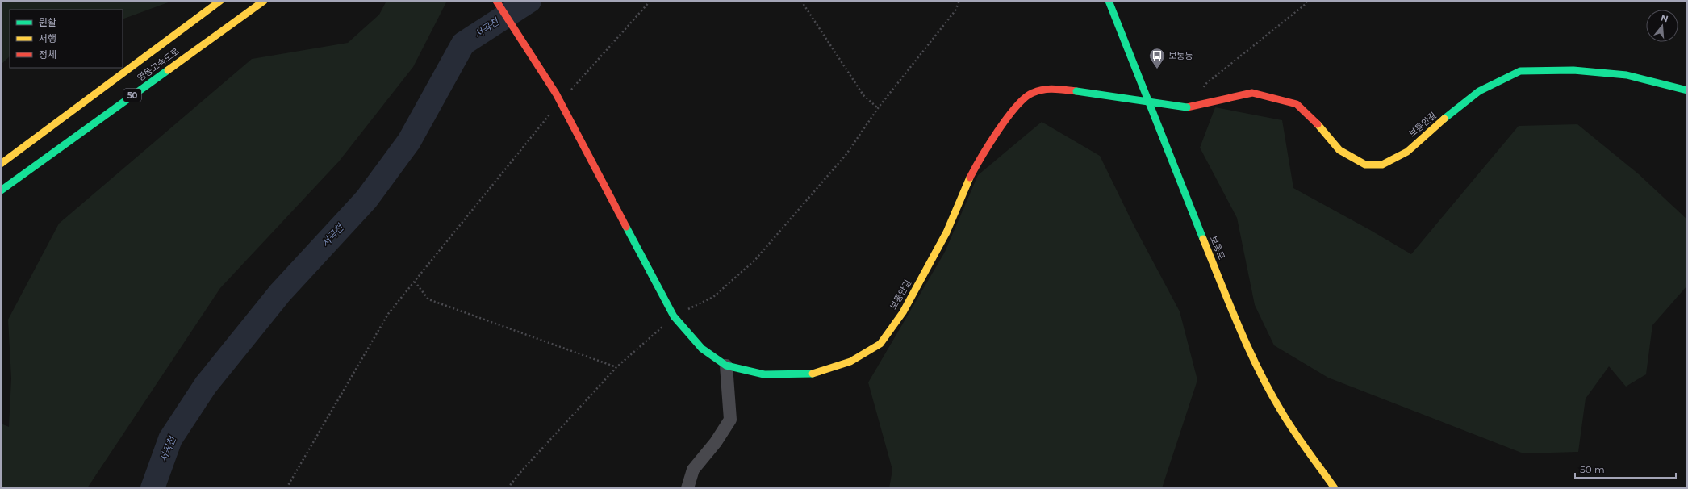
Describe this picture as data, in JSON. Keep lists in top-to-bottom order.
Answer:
{
  "streets": {
    "main road": [
      "영동고속도로",
      "50",
      "보통안길",
      "보통로"
    ]
  },
  "water": ["서곡천"],
  "places": {
    "bus stop": ["보통동"]
  },
  "legend": ["원활", "서행", "정체"],
  "scale_bar": "50 m",
  "north": "top"
}
